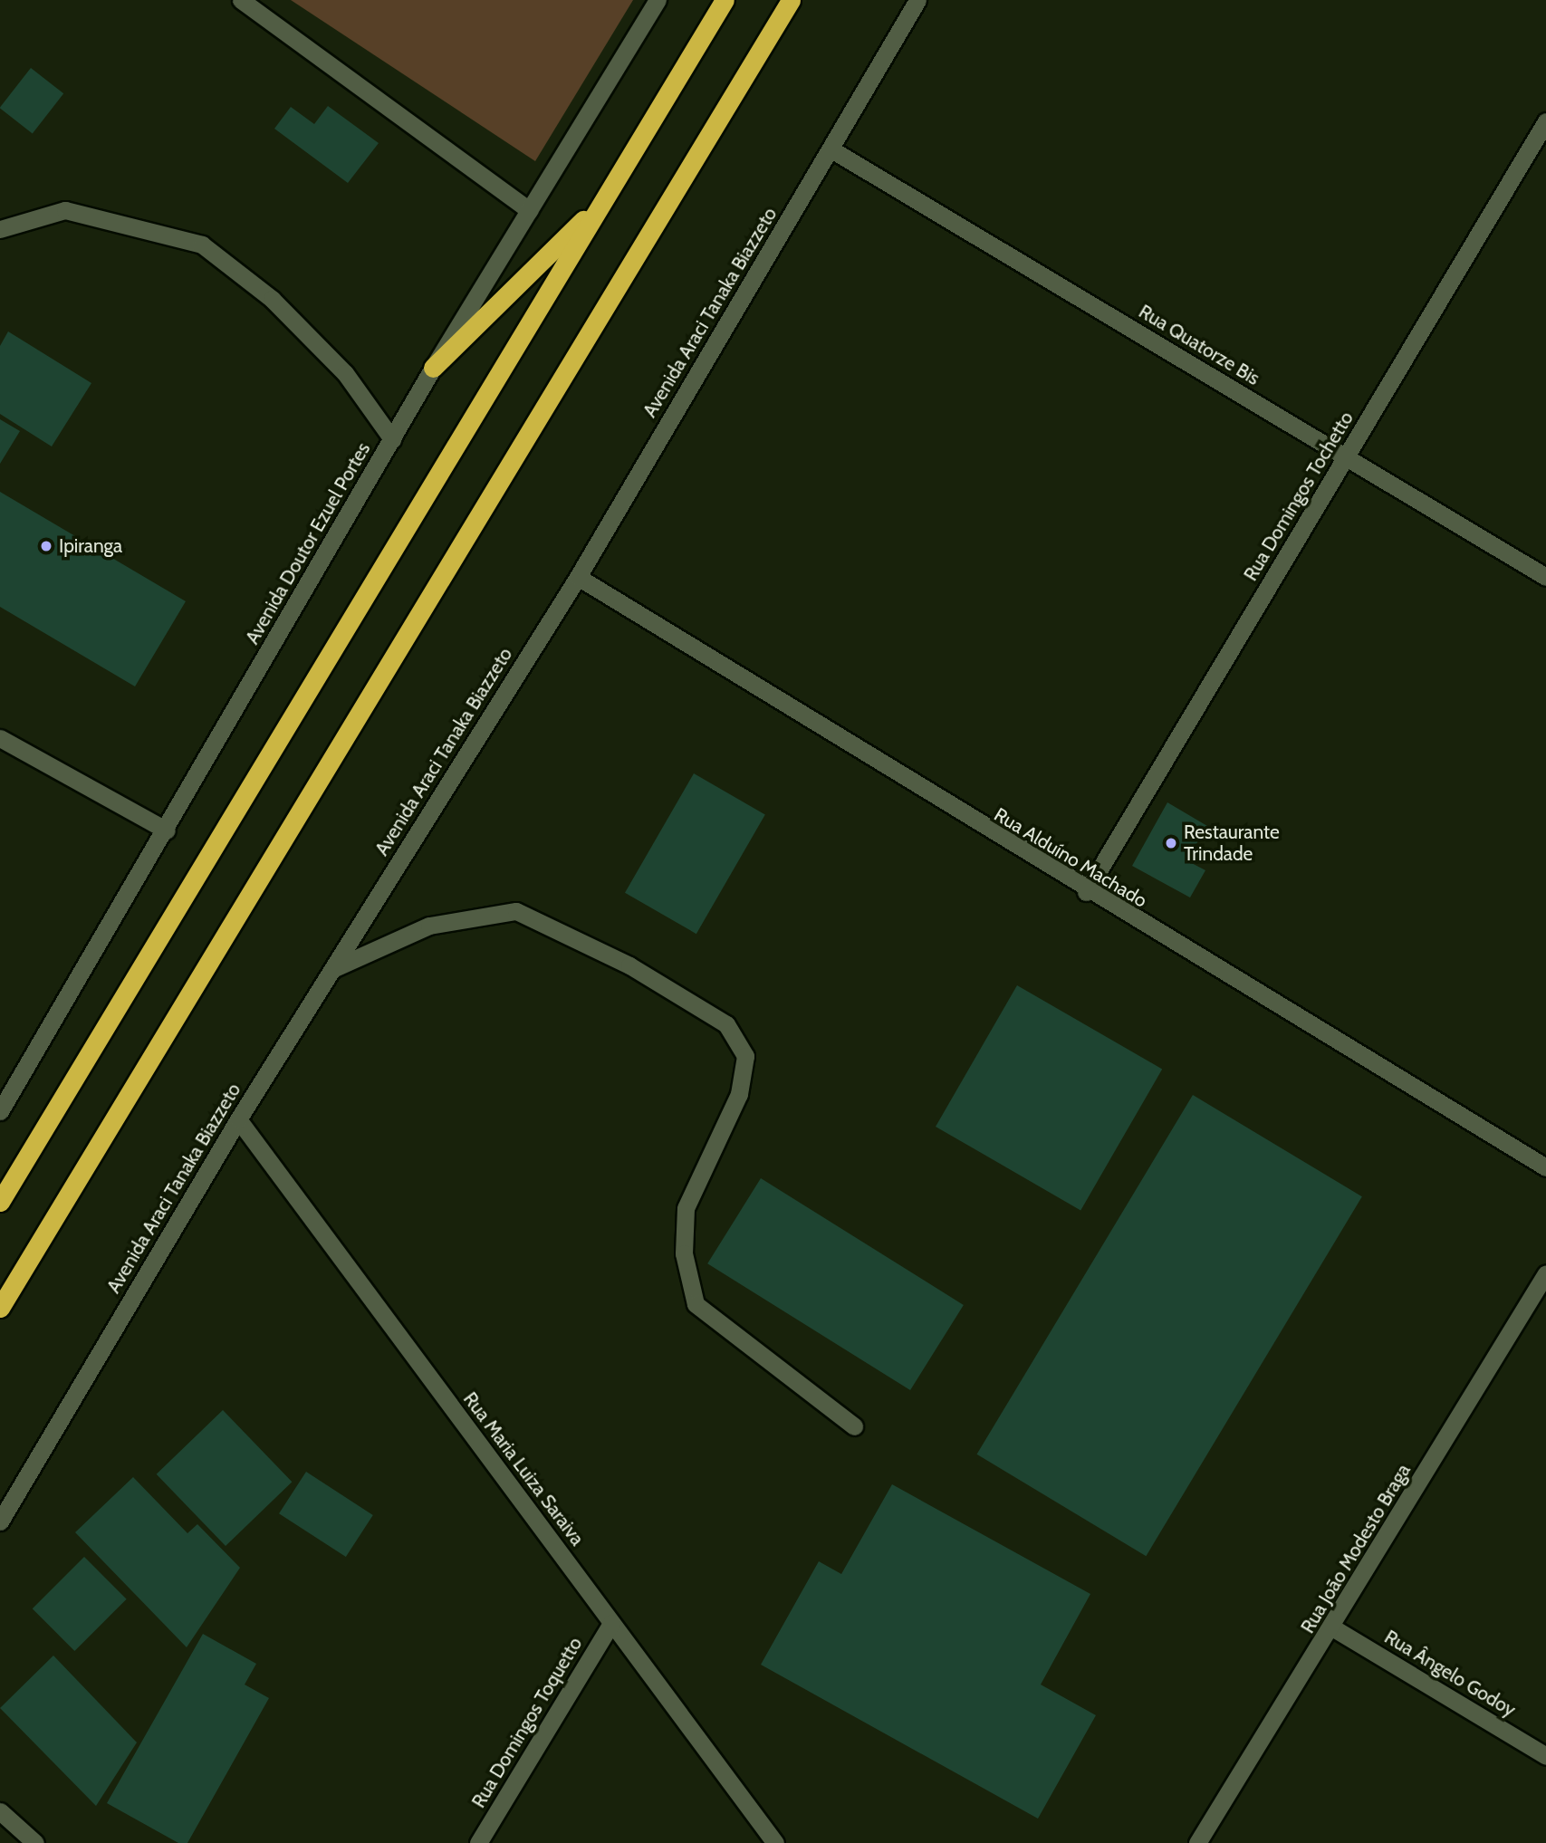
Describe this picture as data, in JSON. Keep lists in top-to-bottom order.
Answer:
{
  "streets": {
    "street": [
      "Avenida Araci Tanaka Biazzeto",
      "Rua Quatorze Bis",
      "Rua Domingos Tochetto",
      "Avenida Doutor Ezuel Portes",
      "Rua Alduíno Machado",
      "Rua Maria Luiza Saraiva",
      "Rua João Modesto Braga",
      "Rua Ângelo Godoy",
      "Rua Domingos Toquetto"
    ]
  },
  "crossings": [
    ["Avenida Araci Tanaka Biazzeto", "Rua Quatorze Bis"],
    ["Avenida Araci Tanaka Biazzeto", "Rua Alduíno Machado"],
    ["Avenida Araci Tanaka Biazzeto", "Rua Maria Luiza Saraiva"],
    ["Rua Quatorze Bis", "Rua Domingos Tochetto"],
    ["Rua Domingos Tochetto", "Rua Alduíno Machado"],
    ["Rua Maria Luiza Saraiva", "Rua Domingos Toquetto"],
    ["Rua João Modesto Braga", "Rua Ângelo Godoy"]
  ],
  "places": ["Ipiranga", "Restaurante Trindade"]
}
